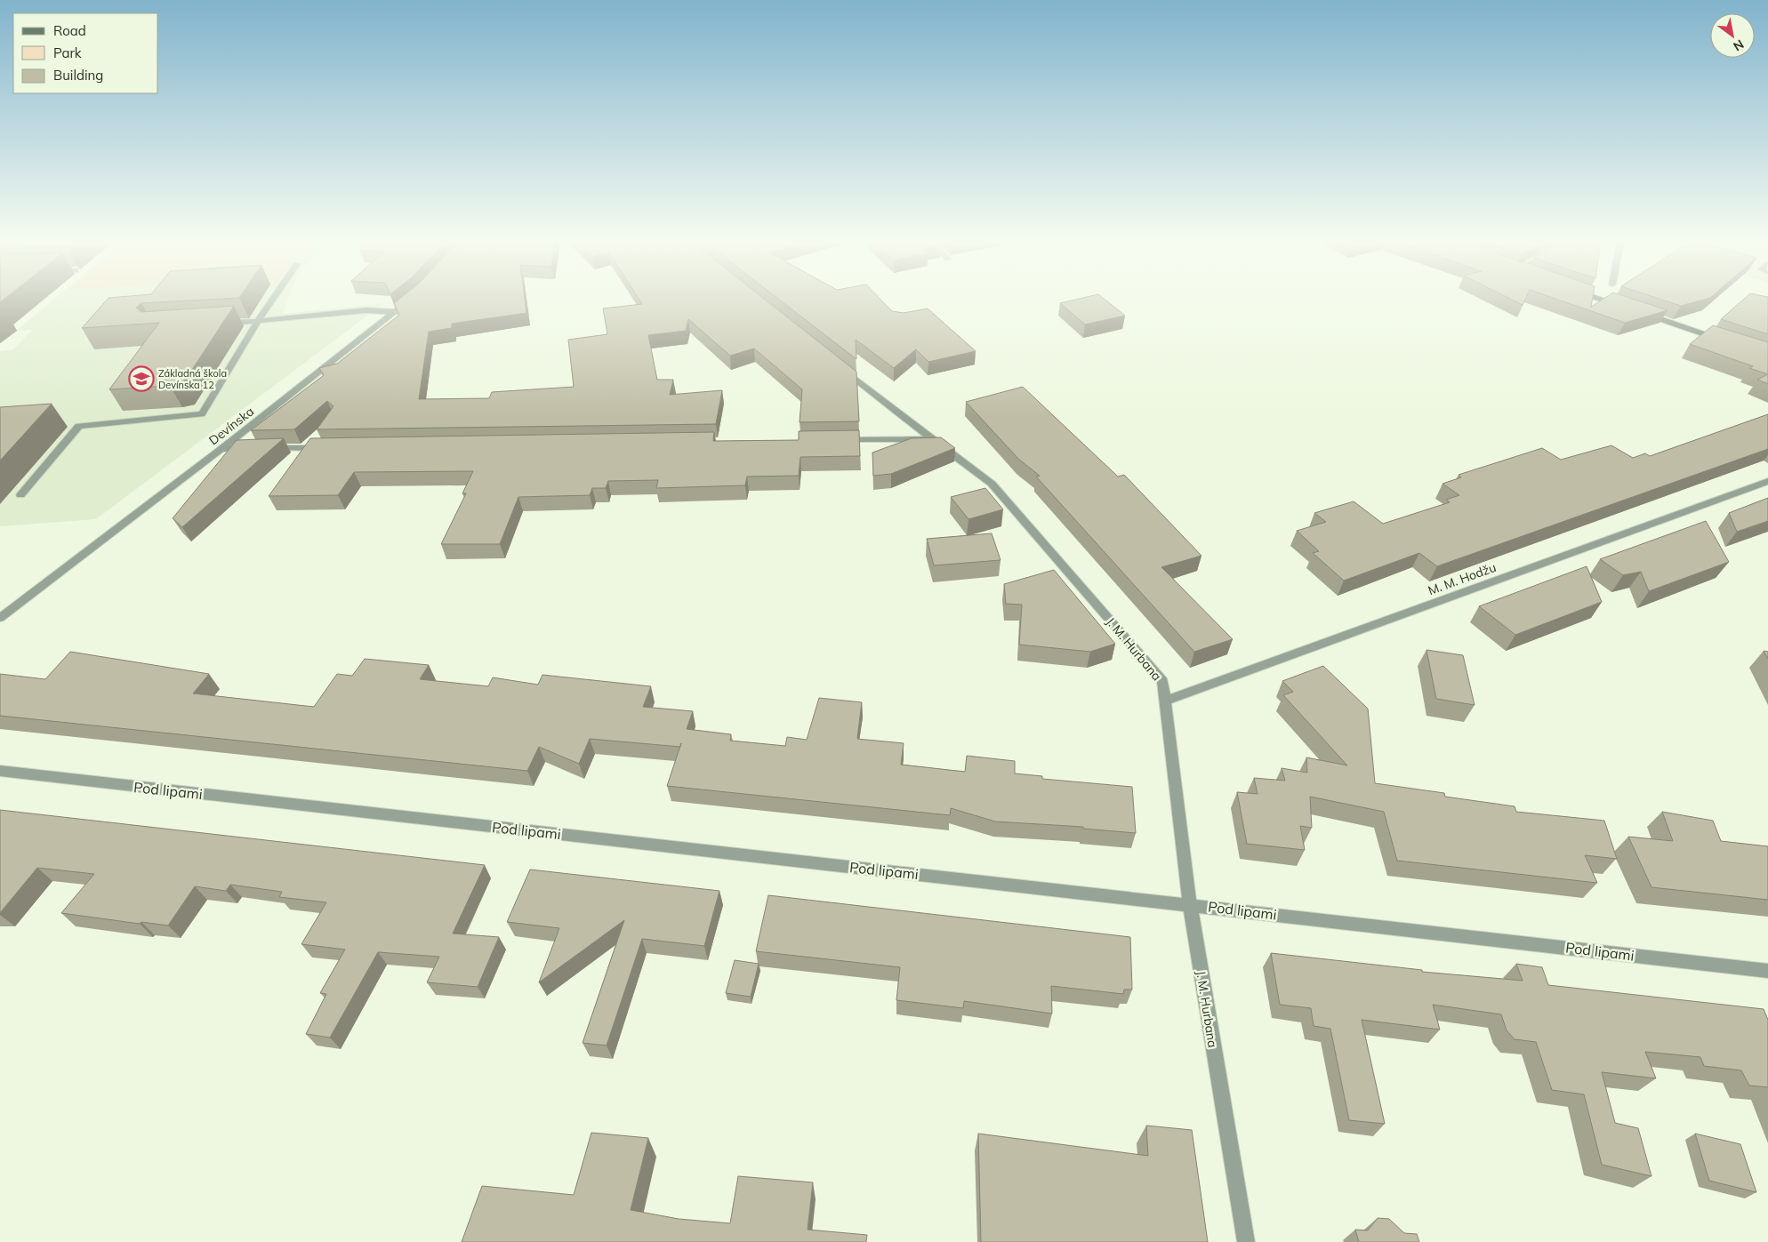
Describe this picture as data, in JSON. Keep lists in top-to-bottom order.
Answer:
{
  "streets": {
    "street": [
      "Devínska",
      "M. M. Hodžu",
      "J. M. Hurbana",
      "Pod lipami"
    ]
  },
  "crossings": [
    ["M. M. Hodžu", "J. M. Hurbana"],
    ["J. M. Hurbana", "Pod lipami"]
  ],
  "places": {
    "school or university": ["Základná škola Devínska 12"]
  },
  "legend": ["Road", "Park", "Building"],
  "north": "bottom right"
}
